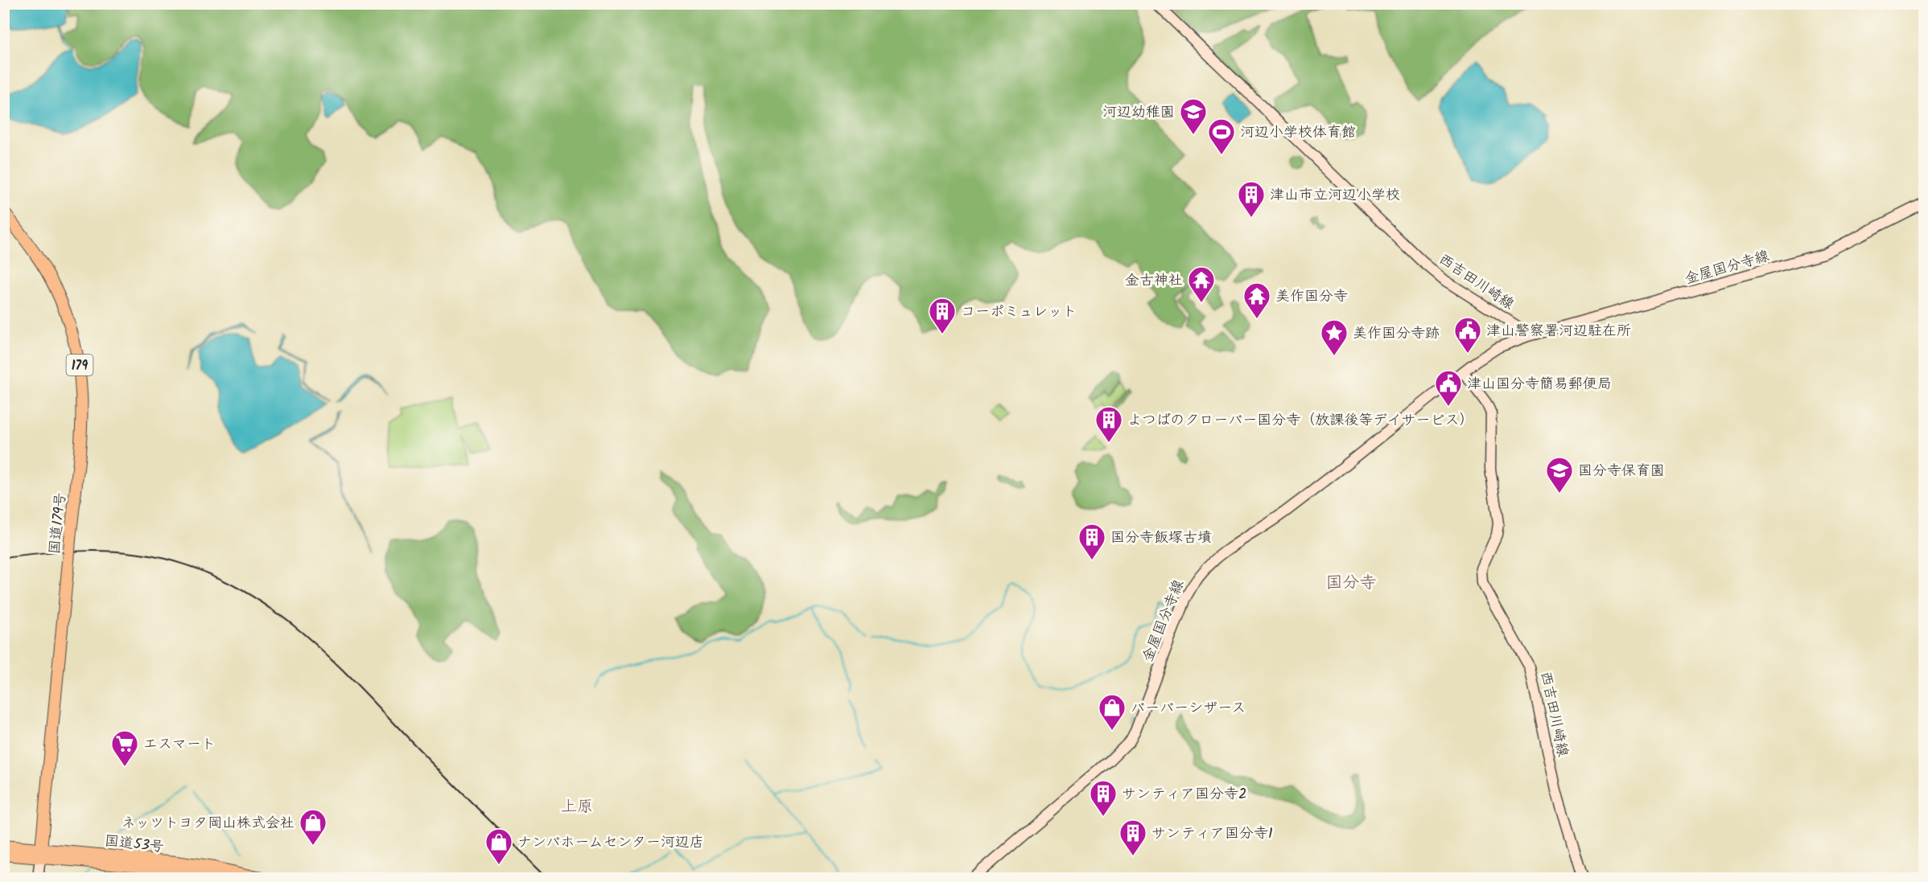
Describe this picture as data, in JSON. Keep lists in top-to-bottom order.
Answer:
{
  "streets": {
    "highway": ["179", "国道179号", "国道53号"],
    "main road": ["金屋国分寺線", "西吉田川崎線"]
  },
  "crossings": [
    ["金屋国分寺線", "西吉田川崎線"],
    ["国道179号", "国道53号"]
  ],
  "districts": ["国分寺", "上原"],
  "places": {
    "school or university": ["河辺幼稚園", "国分寺保育園"],
    "sports": ["河辺小学校体育館"],
    "building": [
      "津山市立河辺小学校",
      "コーポミュレット",
      "よつばのクローバー国分寺（放課後等デイサービス）",
      "国分寺飯塚古墳",
      "サンティア国分寺2",
      "サンティア国分寺1"
    ],
    "temple": ["金古神社", "美作国分寺"],
    "public building": ["津山警察署河辺駐在所", "津山国分寺簡易郵便局"],
    "place": ["美作国分寺跡"],
    "shop": ["バーバーシザース", "ネッツトヨタ岡山株式会社", "ナンバホームセンター河辺店"],
    "supermarket": ["エスマート"]
  }
}
